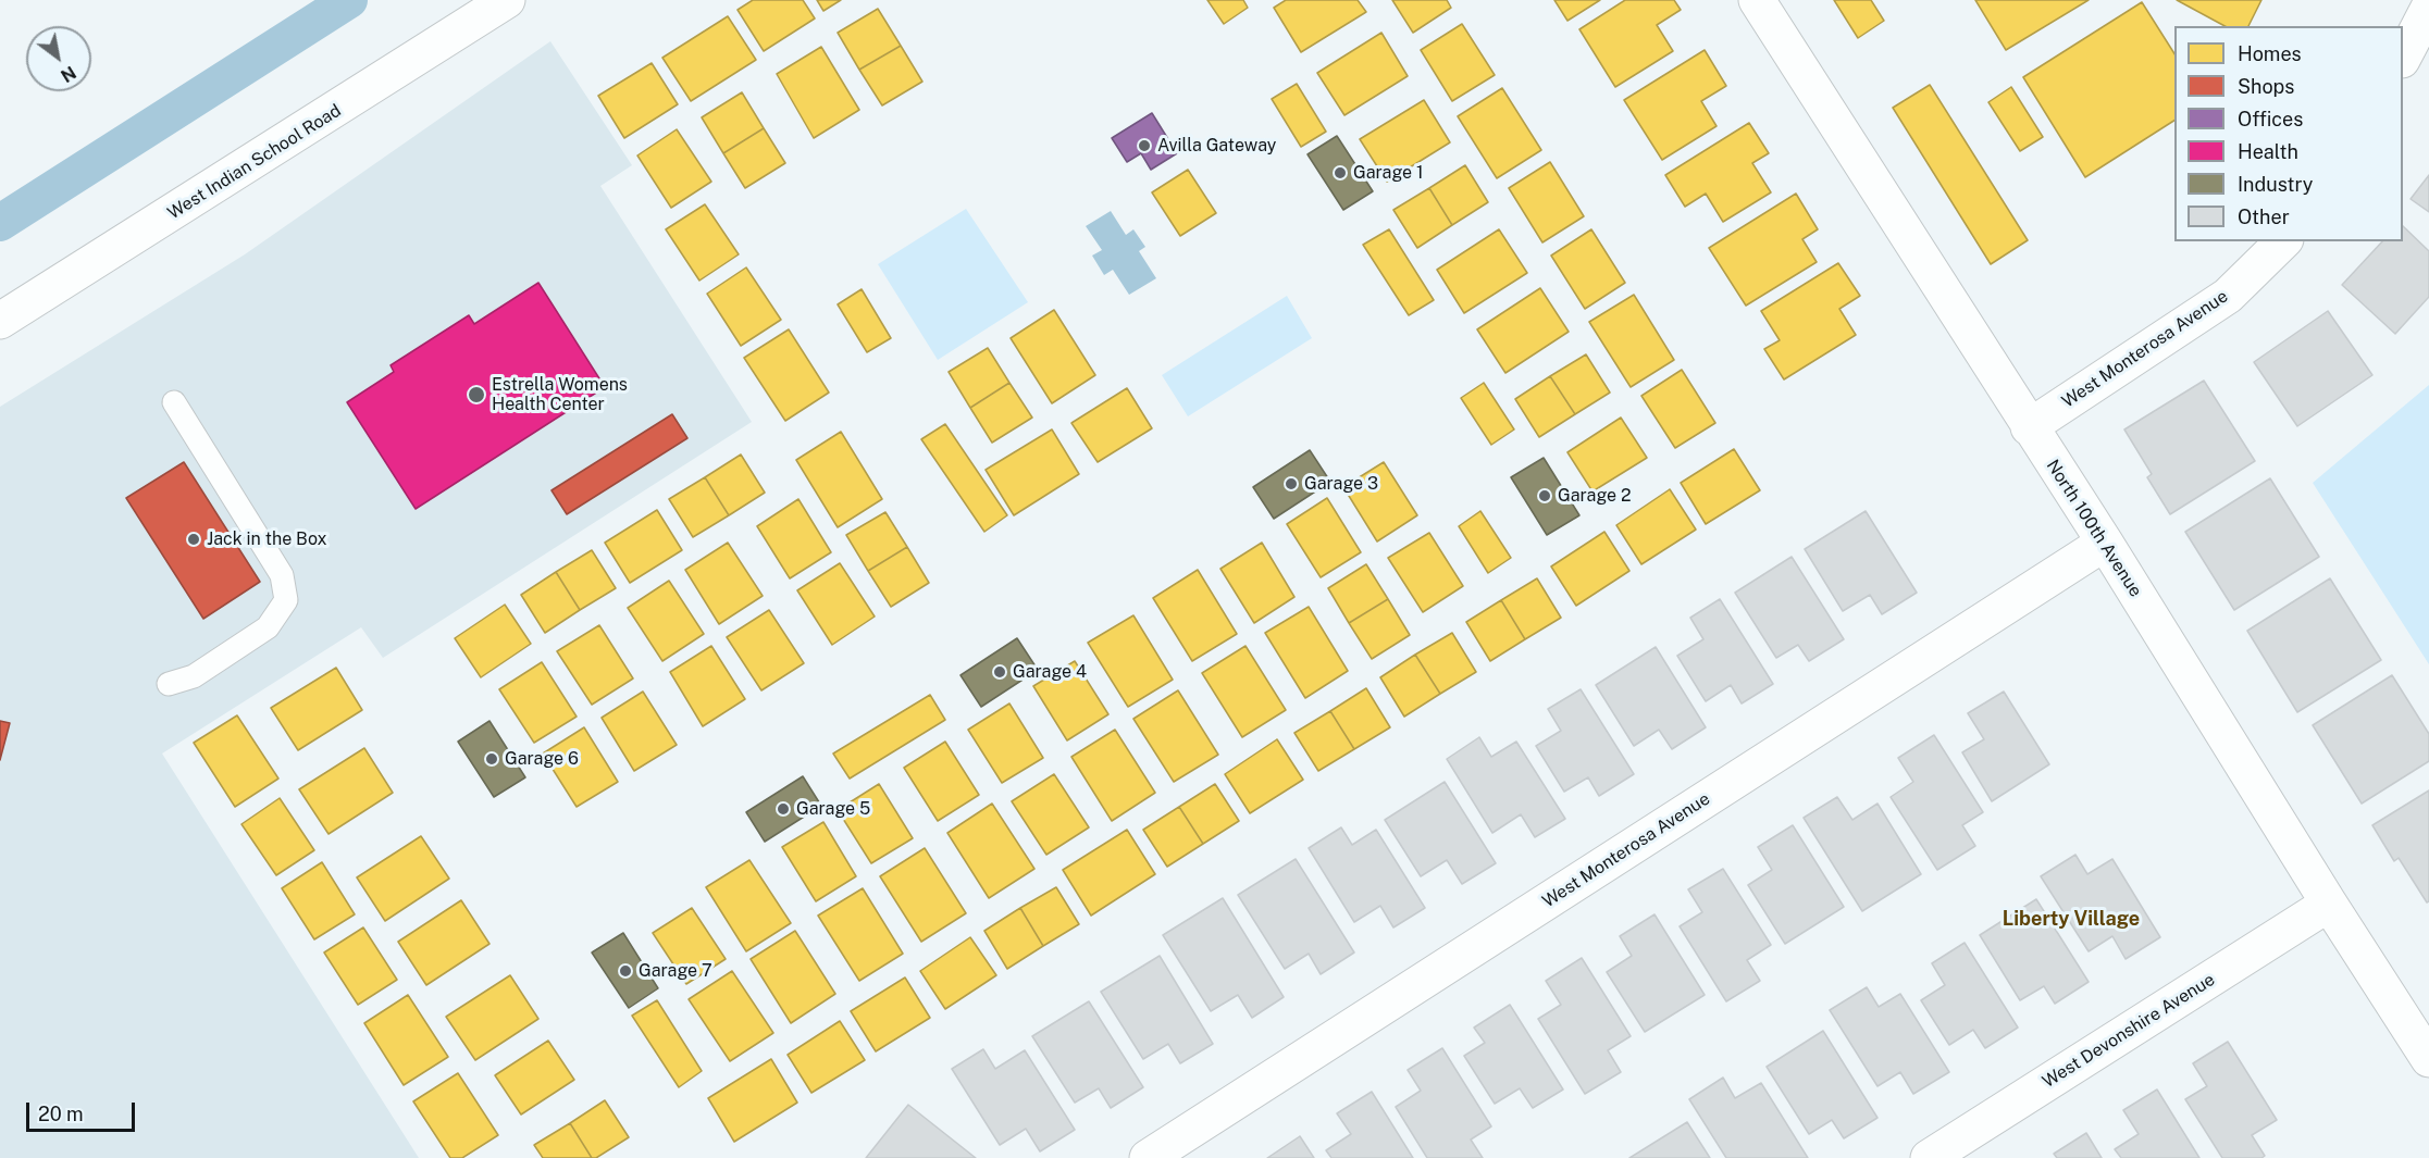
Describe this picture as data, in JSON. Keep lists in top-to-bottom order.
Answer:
{
  "streets": {
    "street": [
      "West Indian School Road",
      "West Monterosa Avenue",
      "North 100th Avenue",
      "West Devonshire Avenue"
    ]
  },
  "crossings": [
    ["West Monterosa Avenue", "North 100th Avenue"],
    ["North 100th Avenue", "West Devonshire Avenue"]
  ],
  "districts": ["Liberty Village"],
  "places": [
    "Avilla Gateway",
    "Garage 1",
    "Estrella Womens Health Center",
    "Garage 3",
    "Garage 2",
    "Jack in the Box",
    "Garage 4",
    "Garage 6",
    "Garage 5",
    "Garage 7"
  ],
  "legend": [
    "Homes",
    "Shops",
    "Offices",
    "Health",
    "Industry",
    "Other"
  ],
  "scale_bar": "20 m",
  "north": "bottom right"
}
